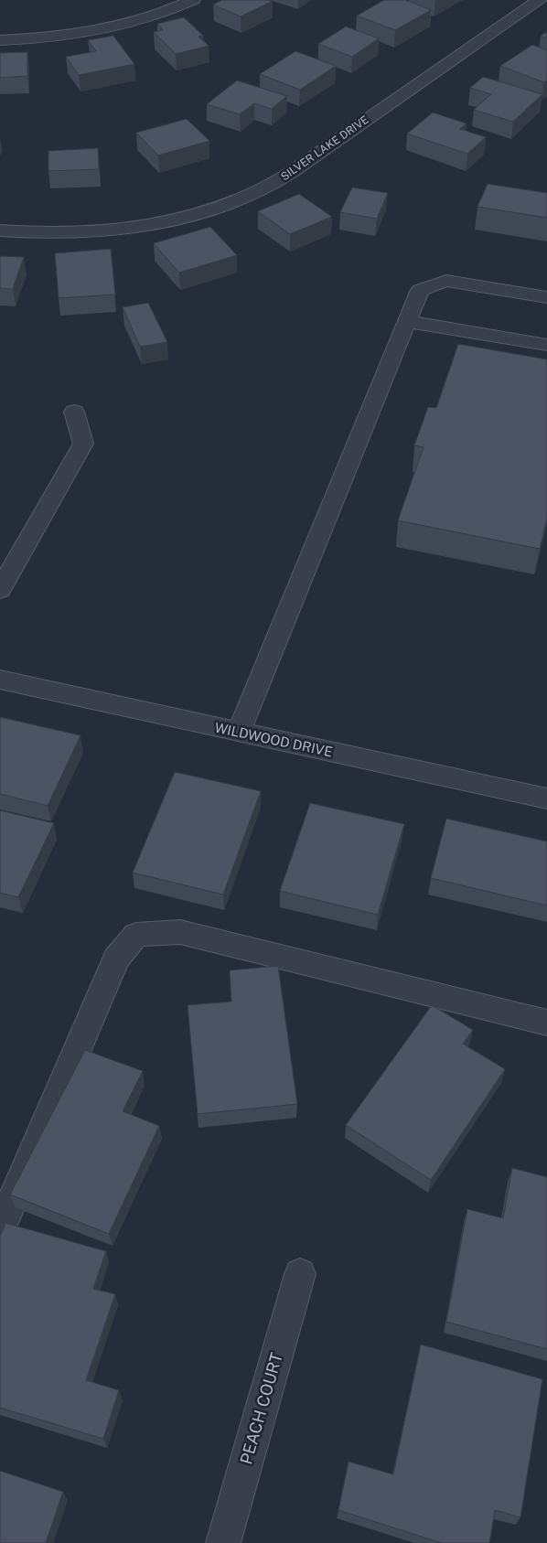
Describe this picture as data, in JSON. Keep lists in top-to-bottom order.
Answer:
{
  "streets": {
    "street": ["SILVER LAKE DRIVE", "WILDWOOD DRIVE", "PEACH COURT"]
  }
}
